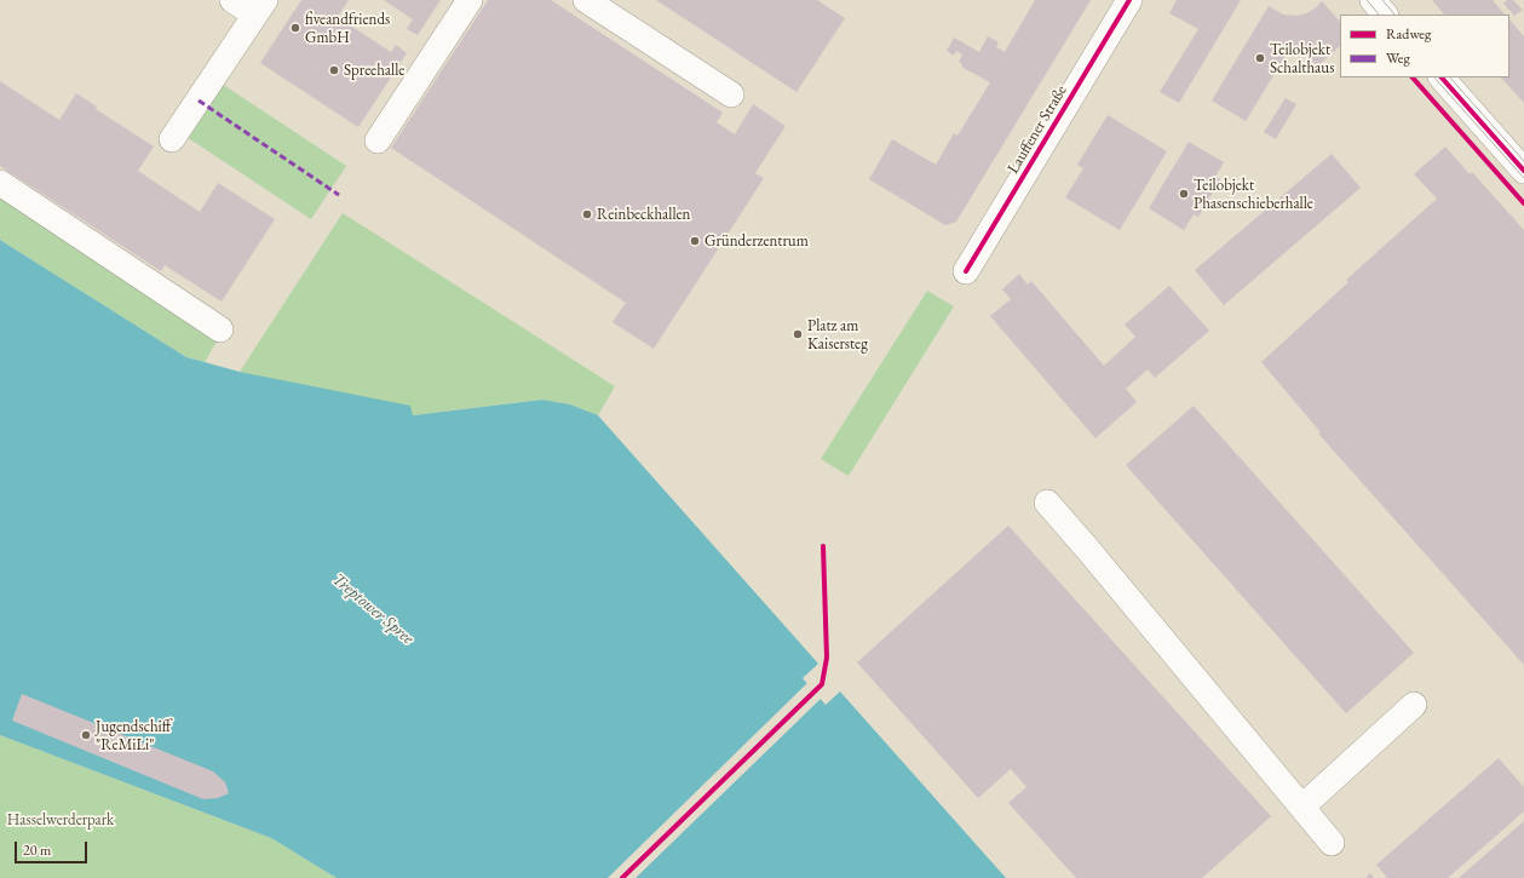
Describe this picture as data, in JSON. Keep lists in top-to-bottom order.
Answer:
{
  "streets": {
    "street": ["Lauffener Straße"]
  },
  "water": ["Treptower Spree"],
  "parks": ["Hasselwerderpark"],
  "places": [
    "fiveandfriends GmbH",
    "Teilobjekt Schalthaus",
    "Spreehalle",
    "Teilobjekt Phasenschieberhalle",
    "Reinbeckhallen",
    "Gründerzentrum",
    "Platz am Kaisersteg",
    "Jugendschiff \"ReMiLi\""
  ],
  "legend": ["Radweg", "Weg"],
  "scale_bar": "20 m"
}
